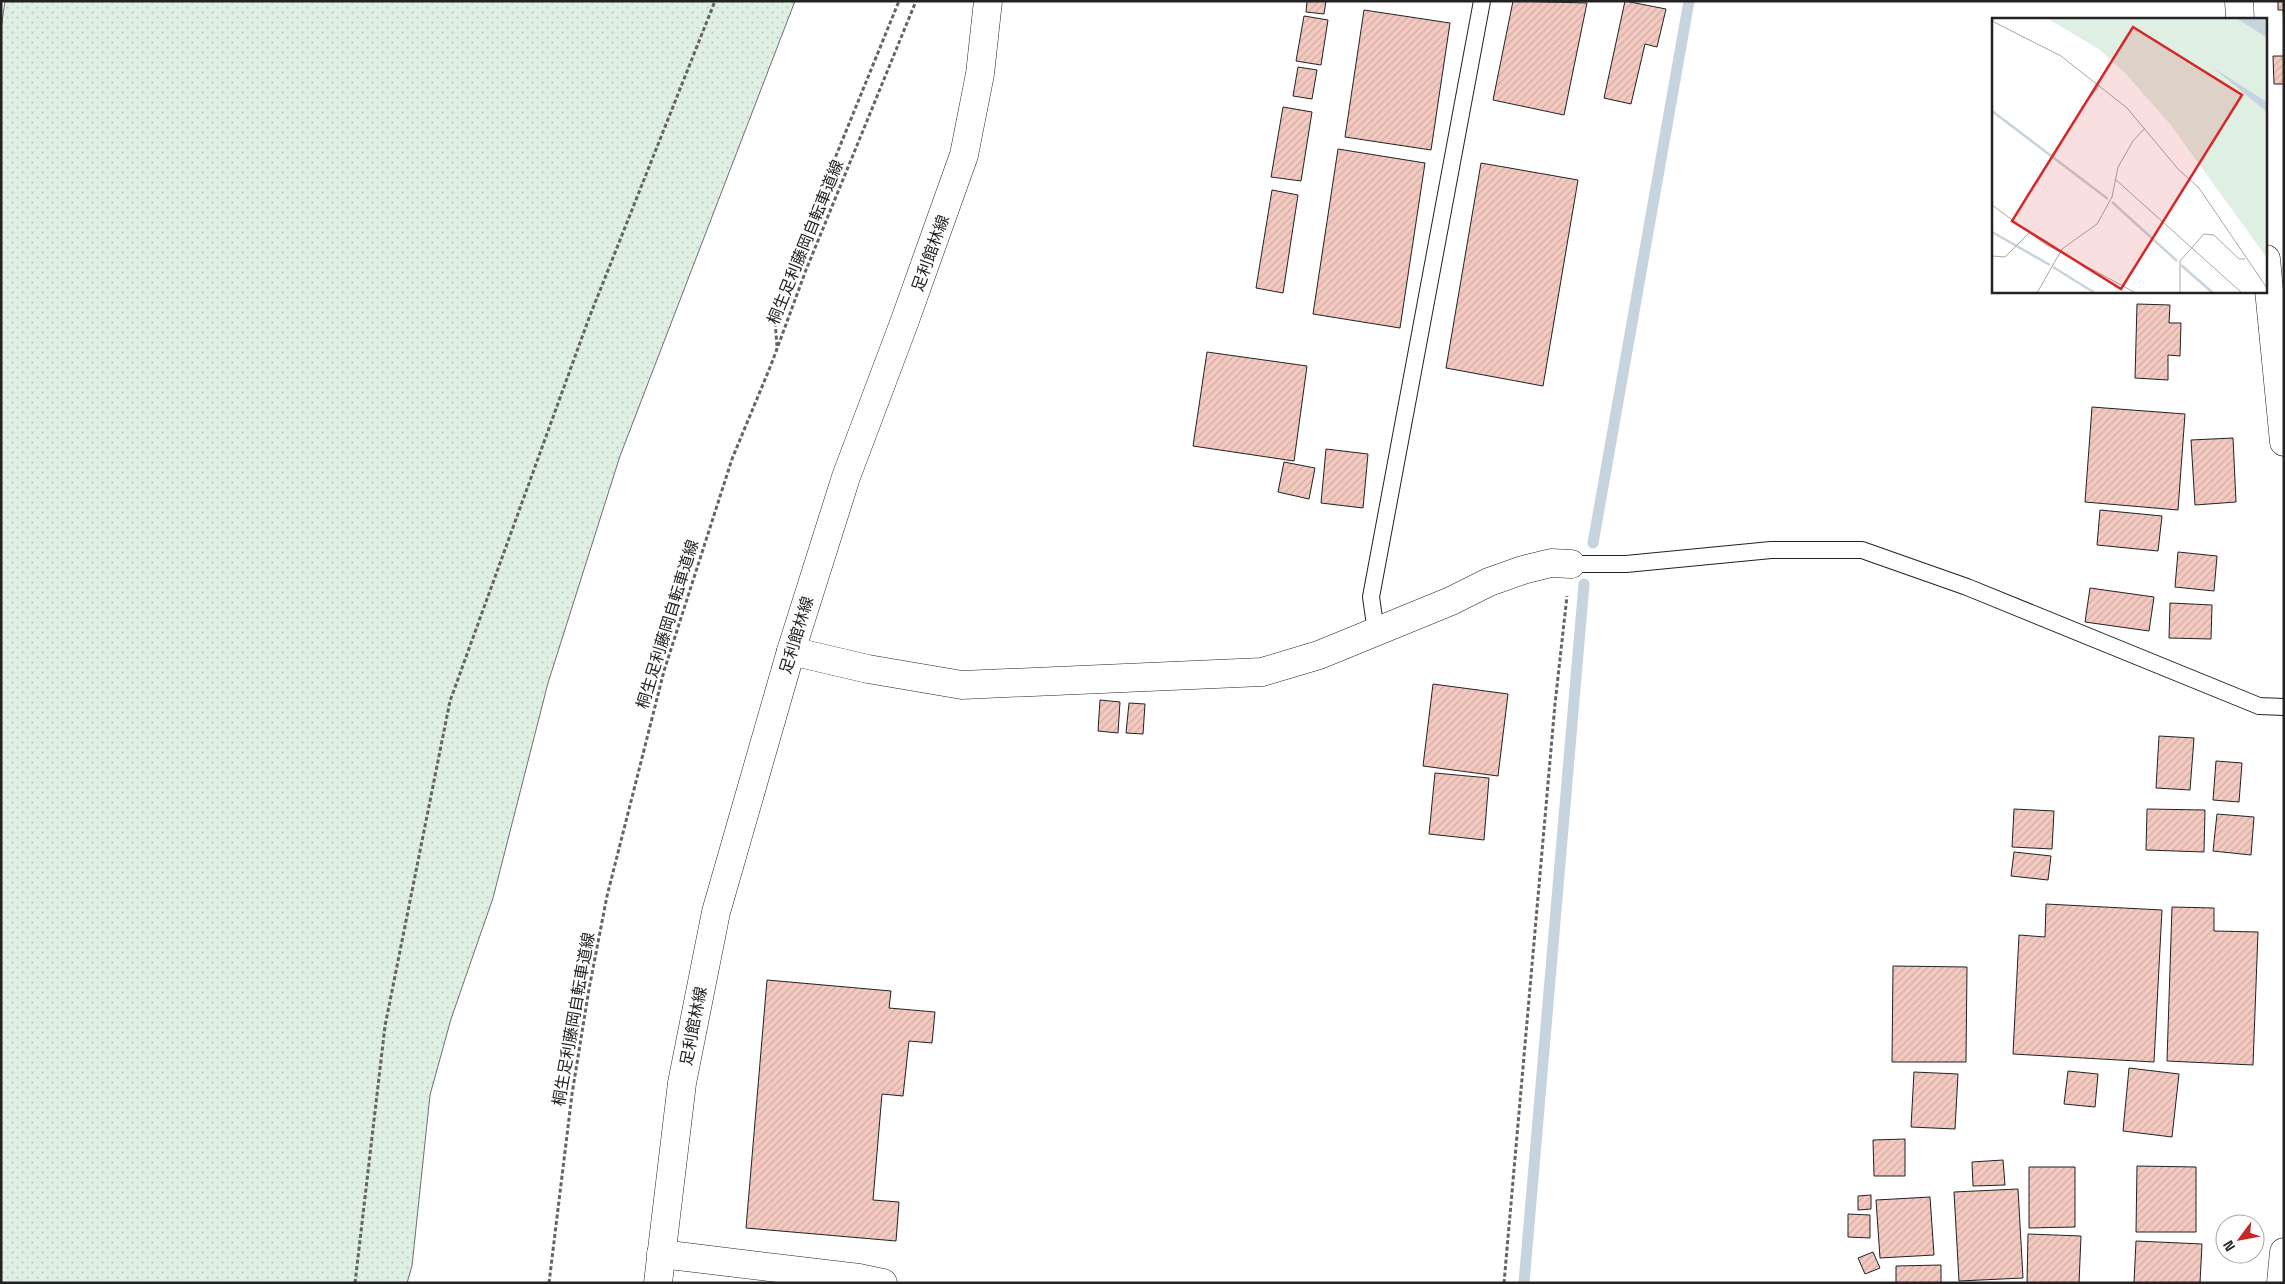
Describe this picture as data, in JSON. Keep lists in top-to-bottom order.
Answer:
{
  "streets": {
    "main road": ["足利館林線"],
    "path": ["桐生足利藤岡自転車道線"]
  },
  "north": "bottom left"
}
